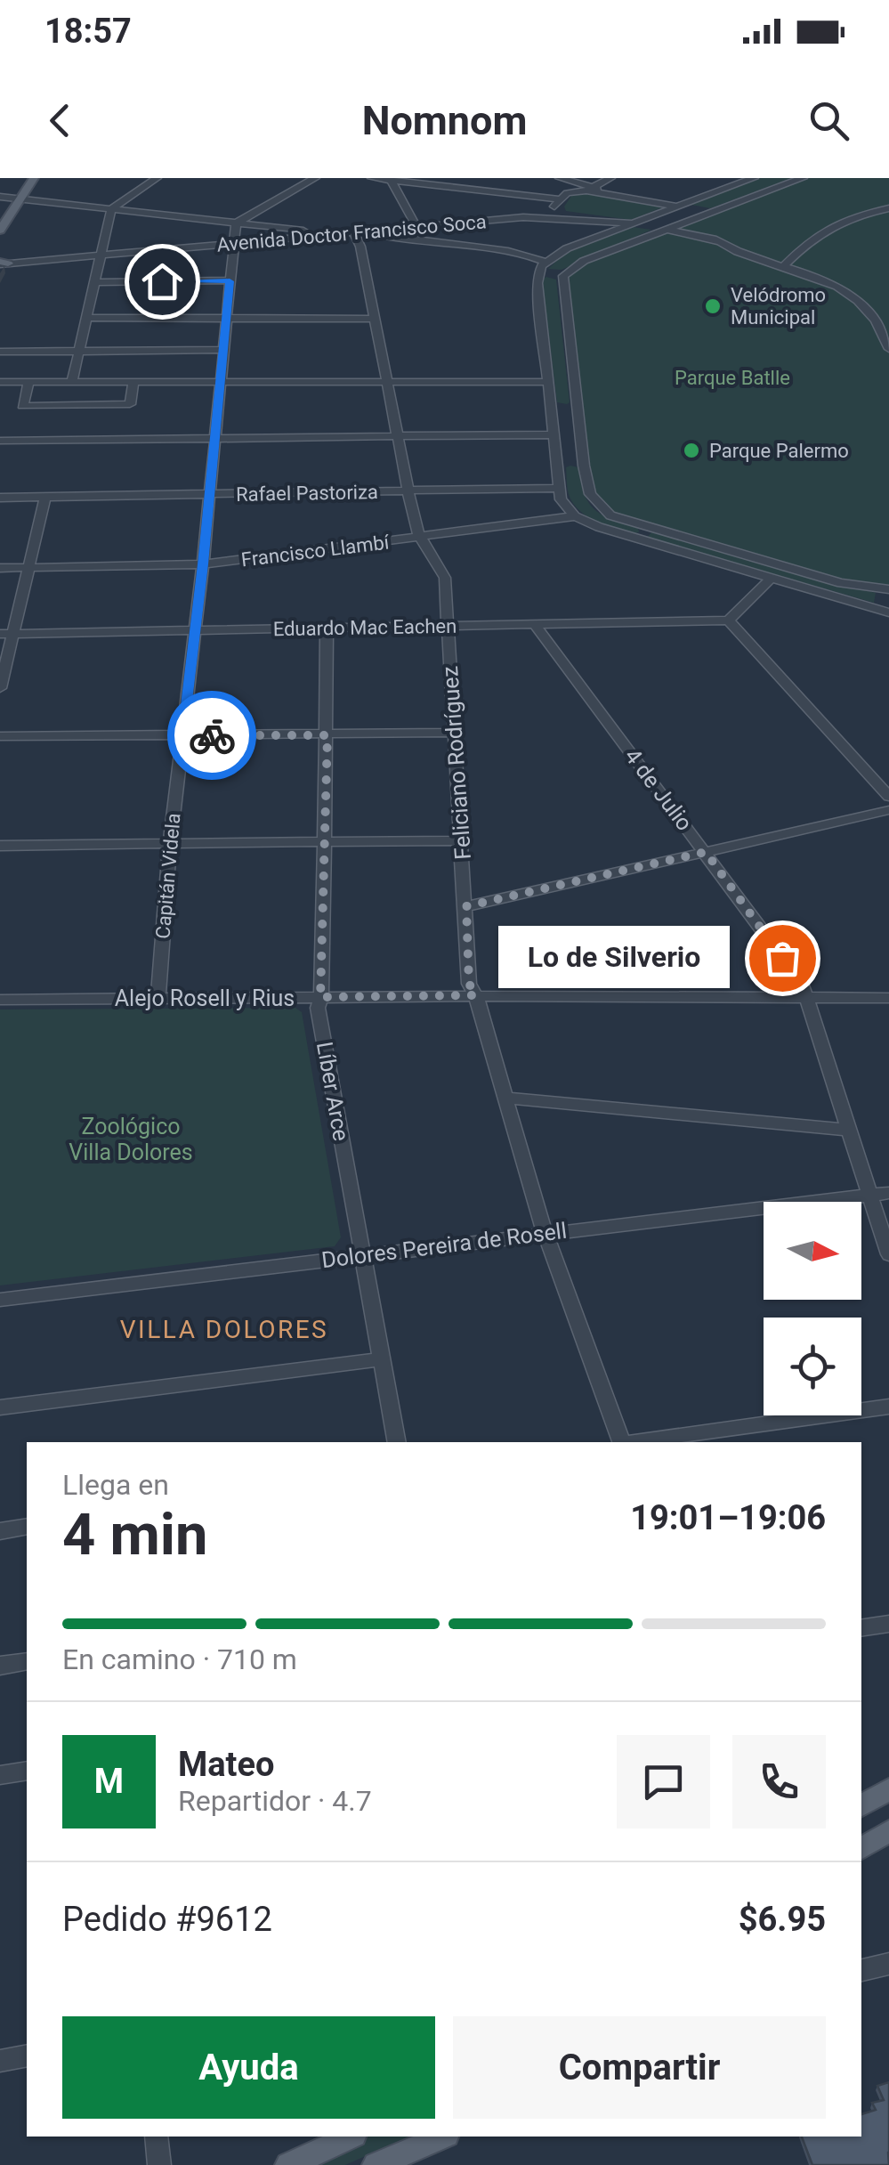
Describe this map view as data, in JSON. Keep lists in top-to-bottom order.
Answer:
{
  "streets": {
    "street": [
      "Avenida Doctor Francisco Soca",
      "Rafael Pastoriza",
      "Francisco Llambí",
      "Eduardo Mac Eachen",
      "Feliciano Rodríguez",
      "4 de Julio",
      "Capitán Videla",
      "Alejo Rosell y Rius",
      "Líber Arce",
      "Dolores Pereira de Rosell"
    ]
  },
  "crossings": [
    ["Avenida Doctor Francisco Soca", "Feliciano Rodríguez"],
    ["Avenida Doctor Francisco Soca", "Capitán Videla"],
    ["Rafael Pastoriza", "Feliciano Rodríguez"],
    ["Rafael Pastoriza", "Capitán Videla"],
    ["Francisco Llambí", "Feliciano Rodríguez"],
    ["Francisco Llambí", "Capitán Videla"],
    ["Eduardo Mac Eachen", "Feliciano Rodríguez"],
    ["Eduardo Mac Eachen", "4 de Julio"],
    ["Eduardo Mac Eachen", "Capitán Videla"],
    ["Eduardo Mac Eachen", "Líber Arce"],
    ["Feliciano Rodríguez", "Alejo Rosell y Rius"],
    ["Feliciano Rodríguez", "Dolores Pereira de Rosell"],
    ["4 de Julio", "Alejo Rosell y Rius"],
    ["4 de Julio", "Dolores Pereira de Rosell"],
    ["Capitán Videla", "Alejo Rosell y Rius"],
    ["Alejo Rosell y Rius", "Líber Arce"],
    ["Líber Arce", "Dolores Pereira de Rosell"]
  ],
  "districts": ["VILLA DOLORES"],
  "parks": ["Parque Batlle", "Zoológico Villa Dolores"],
  "places": ["Velódromo Municipal", "Parque Palermo", "Lo de Silverio"],
  "north": "right",
  "page": {
    "status": "18:57",
    "header": "Nomnom",
    "bubble": "Lo de Silverio",
    "heading": ["4 min", "Llega en", "19:01–19:06"],
    "panel": [
      "Mateo",
      "Repartidor · 4.7",
      "Pedido #9612",
      "$6.95"
    ],
    "bar": "En camino · 710 m",
    "round": "M",
    "buttons": ["Ayuda", "Compartir"]
  }
}
